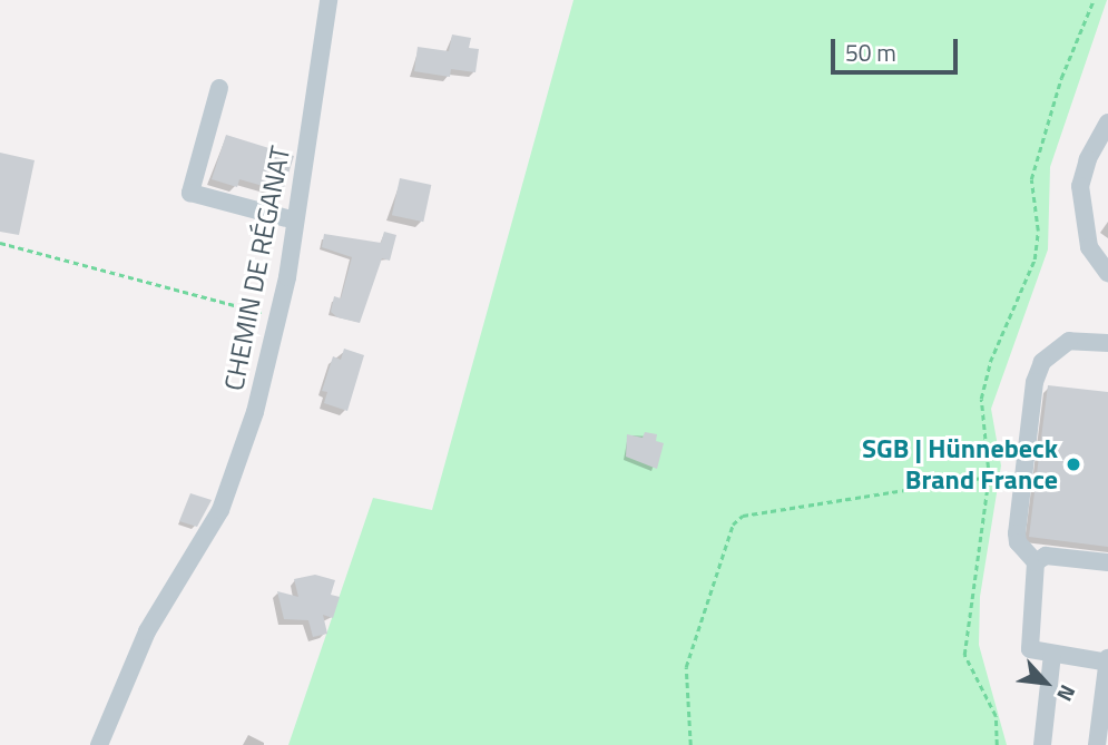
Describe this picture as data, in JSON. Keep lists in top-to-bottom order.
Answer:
{
  "streets": {
    "street": ["CHEMIN DE RÉGANAT"]
  },
  "places": ["SGB | Hünnebeck Brand France"],
  "scale_bar": "50 m",
  "north": "bottom right"
}
